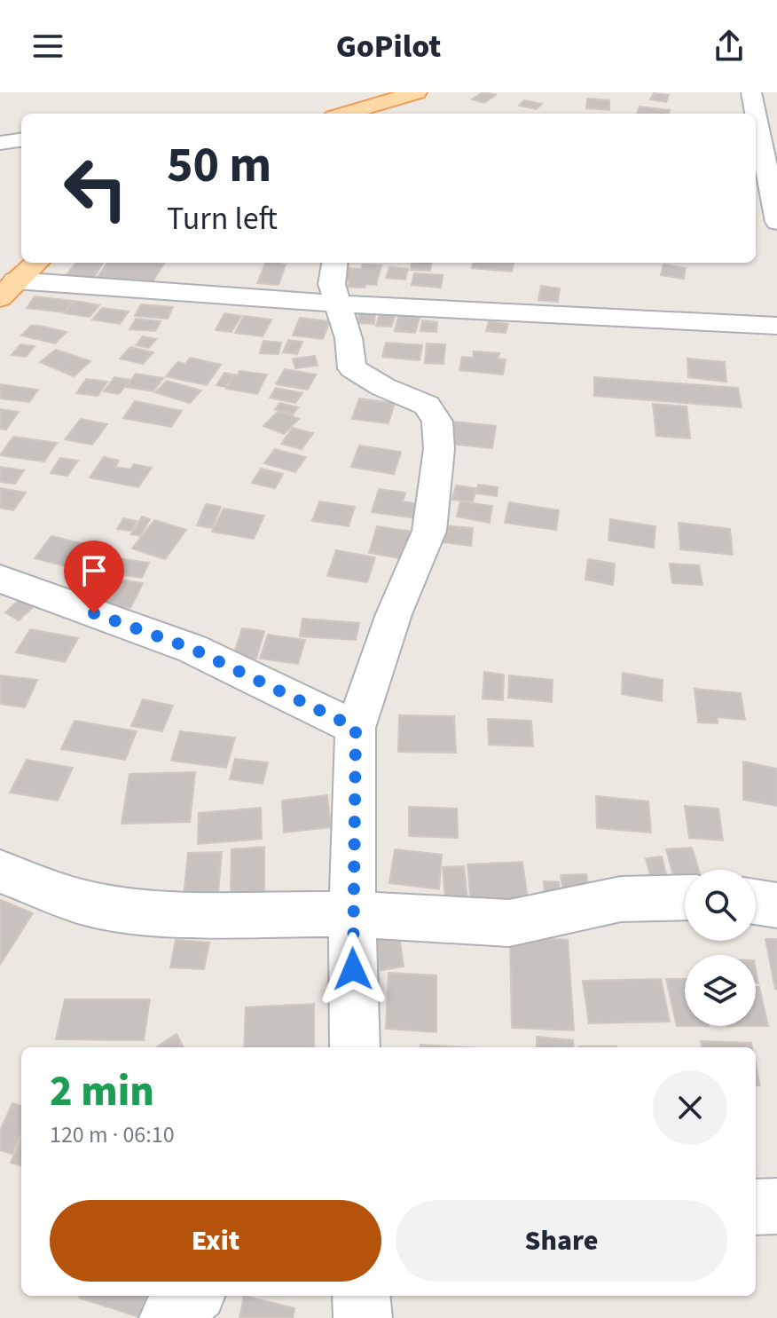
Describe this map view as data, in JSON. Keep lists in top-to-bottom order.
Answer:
{
  "page": {
    "header": "GoPilot",
    "turn": ["50 m", "Turn left"],
    "heading": ["2 min", "120 m · 06:10"],
    "buttons": ["Exit", "Share"]
  }
}
